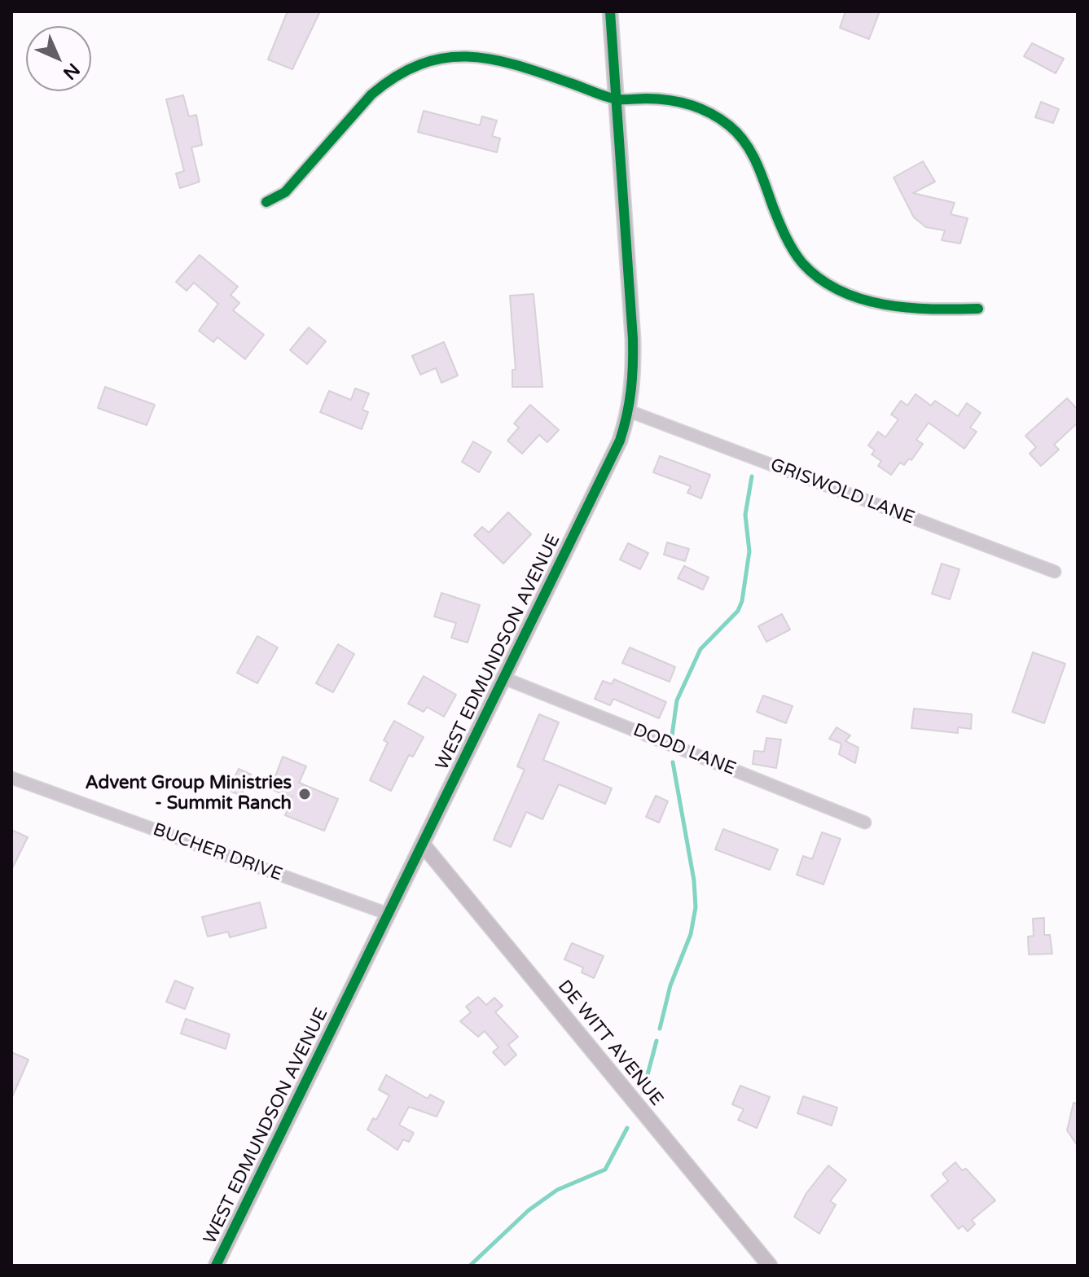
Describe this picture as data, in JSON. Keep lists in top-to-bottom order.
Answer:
{
  "streets": {
    "street": [
      "GRISWOLD LANE",
      "WEST EDMUNDSON AVENUE",
      "DODD LANE",
      "BUCHER DRIVE",
      "DE WITT AVENUE"
    ]
  },
  "crossings": [
    ["GRISWOLD LANE", "WEST EDMUNDSON AVENUE"],
    ["WEST EDMUNDSON AVENUE", "DODD LANE"],
    ["WEST EDMUNDSON AVENUE", "BUCHER DRIVE"],
    ["WEST EDMUNDSON AVENUE", "DE WITT AVENUE"]
  ],
  "places": ["Advent Group Ministries - Summit Ranch"],
  "north": "bottom right"
}
